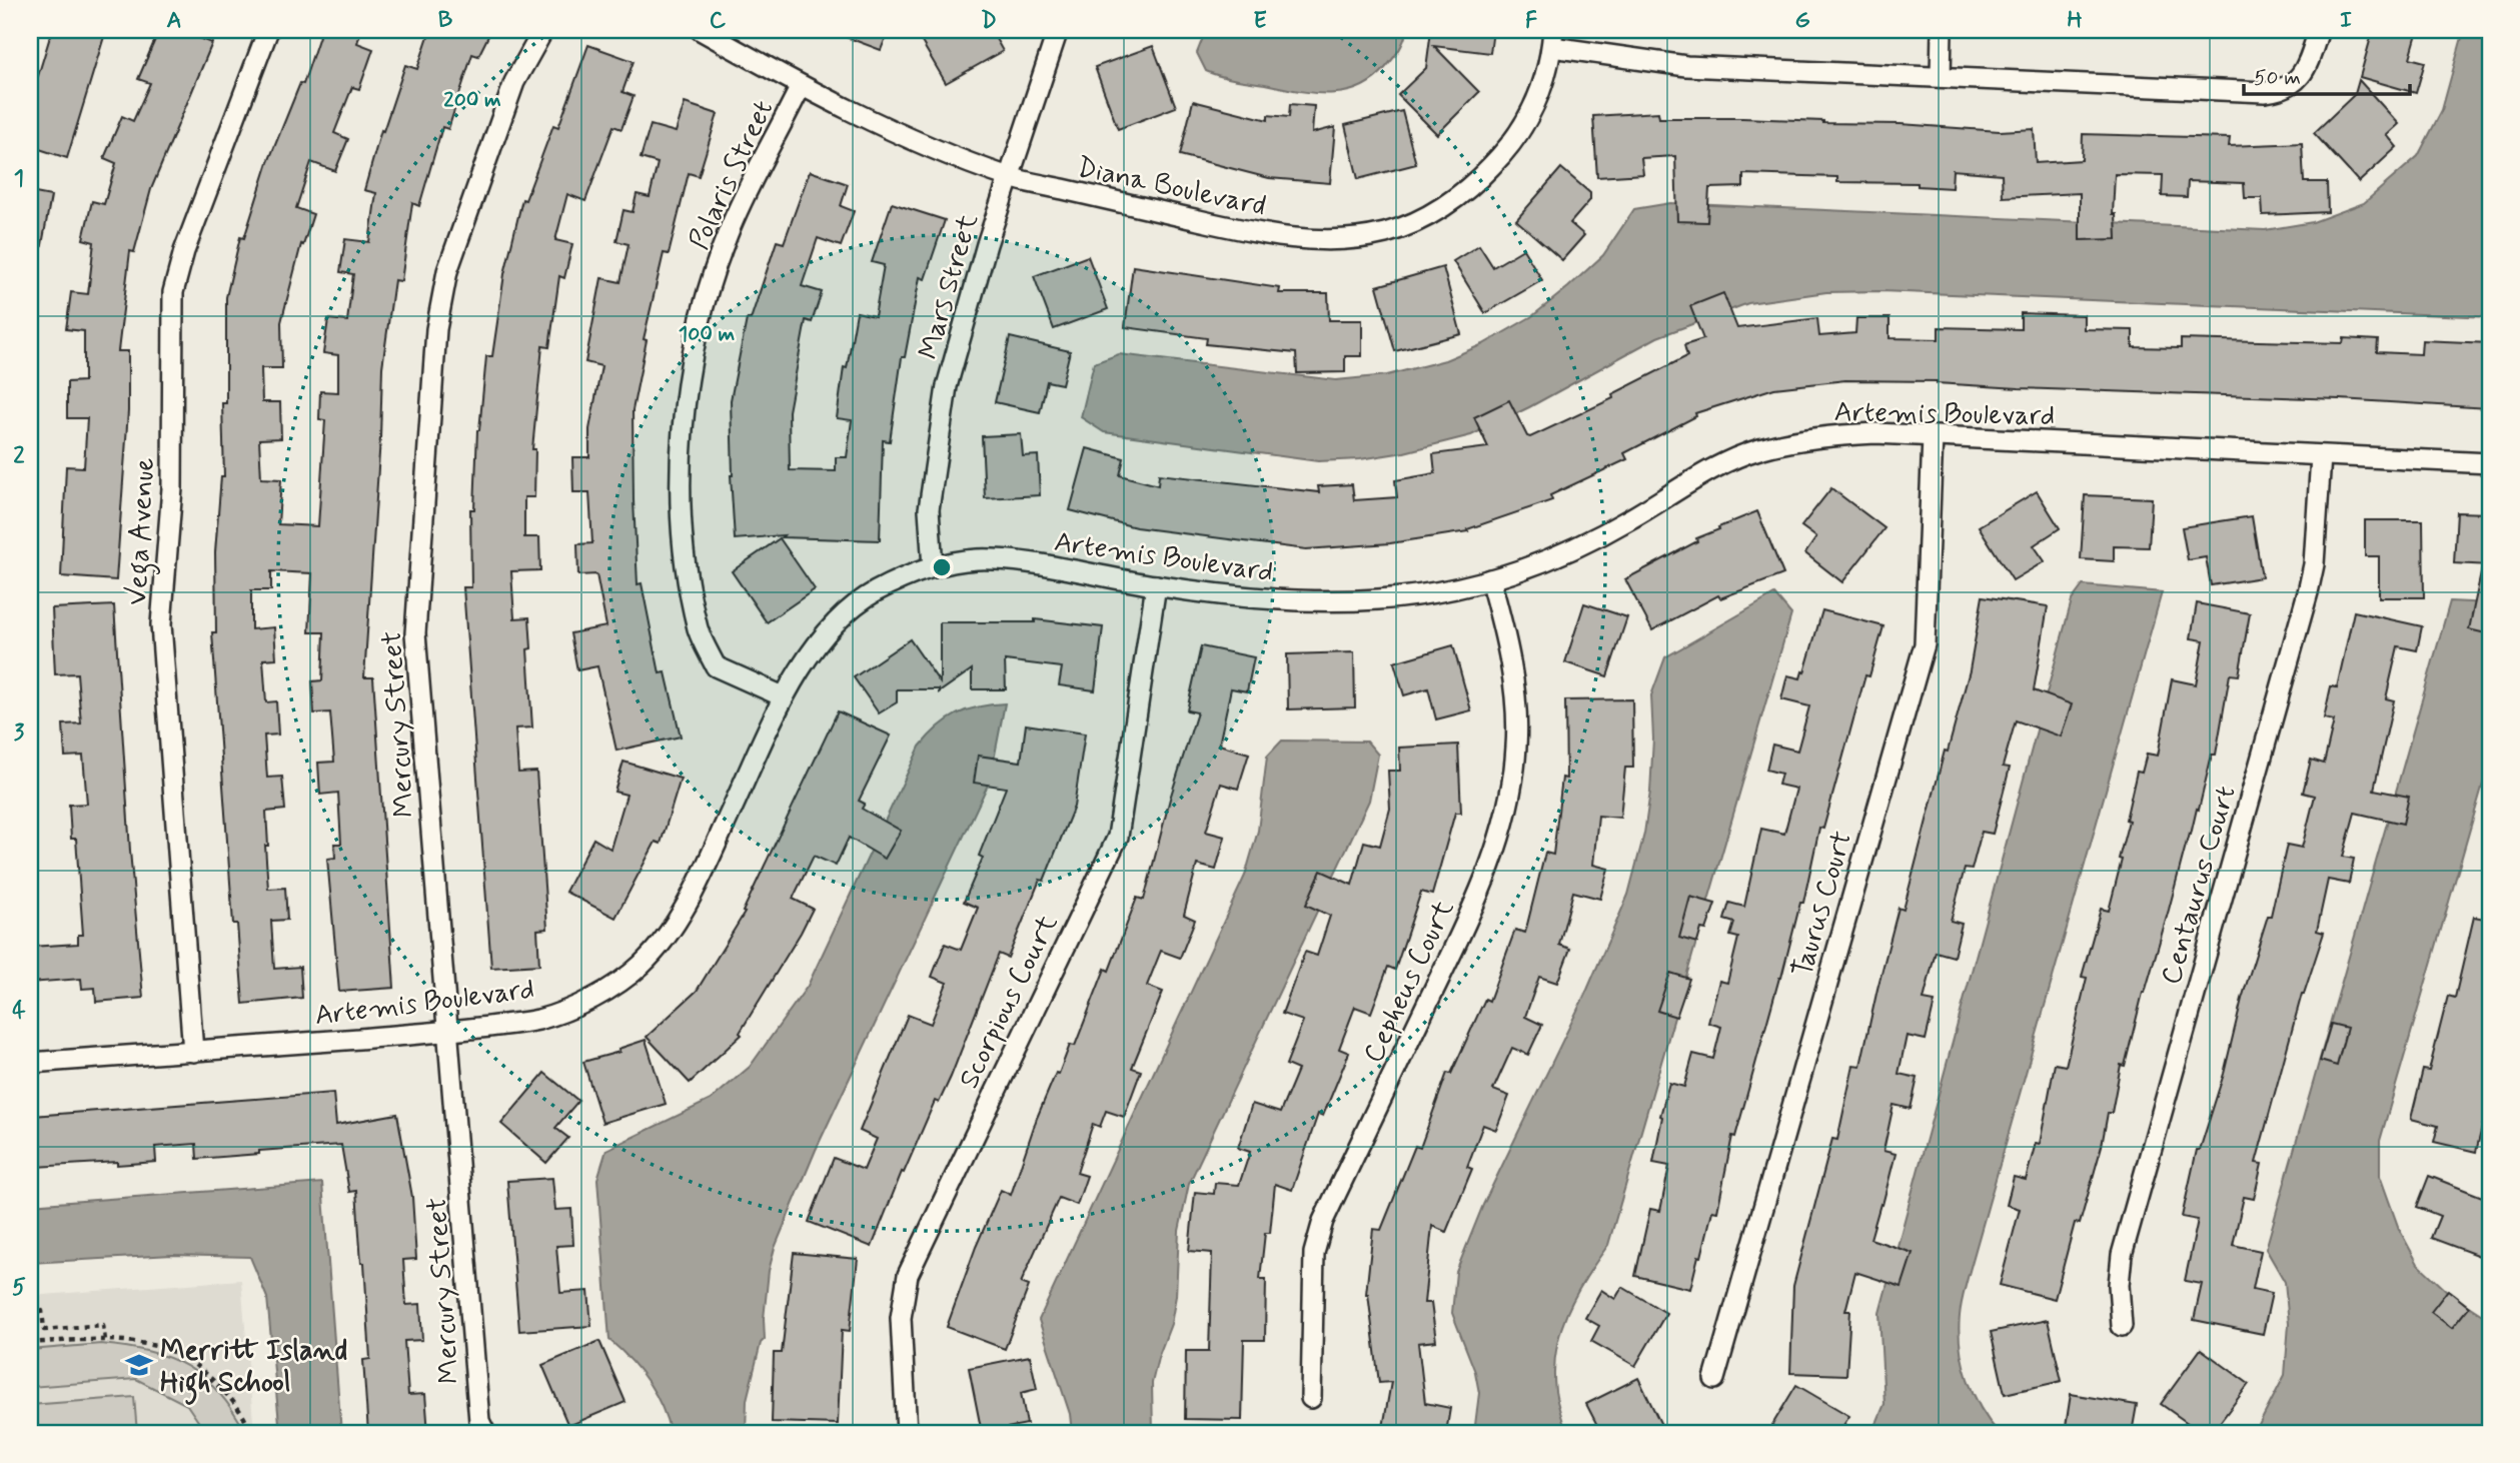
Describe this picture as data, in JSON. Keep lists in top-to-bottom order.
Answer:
{
  "streets": {
    "street": [
      "Polaris Street",
      "Diana Boulevard",
      "Mars Street",
      "Artemis Boulevard",
      "Vega Avenue",
      "Mercury Street",
      "Centaurus Court",
      "Taurus Court",
      "Cepheus Court",
      "Scorpious Court"
    ]
  },
  "crossings": [
    ["Polaris Street", "Diana Boulevard"],
    ["Polaris Street", "Artemis Boulevard"],
    ["Diana Boulevard", "Mars Street"],
    ["Mars Street", "Artemis Boulevard"],
    ["Artemis Boulevard", "Vega Avenue"],
    ["Artemis Boulevard", "Mercury Street"],
    ["Artemis Boulevard", "Centaurus Court"],
    ["Artemis Boulevard", "Taurus Court"],
    ["Artemis Boulevard", "Cepheus Court"],
    ["Artemis Boulevard", "Scorpious Court"]
  ],
  "places": {
    "school or university": ["Merritt Island High School"]
  },
  "scale_bar": "50 m",
  "grid": {
    "columns": [
      "A",
      "B",
      "C",
      "D",
      "E",
      "F",
      "G",
      "H",
      "I"
    ],
    "rows": [
      "1",
      "2",
      "3",
      "4",
      "5"
    ]
  },
  "rings": ["200 m", "100 m"]
}
